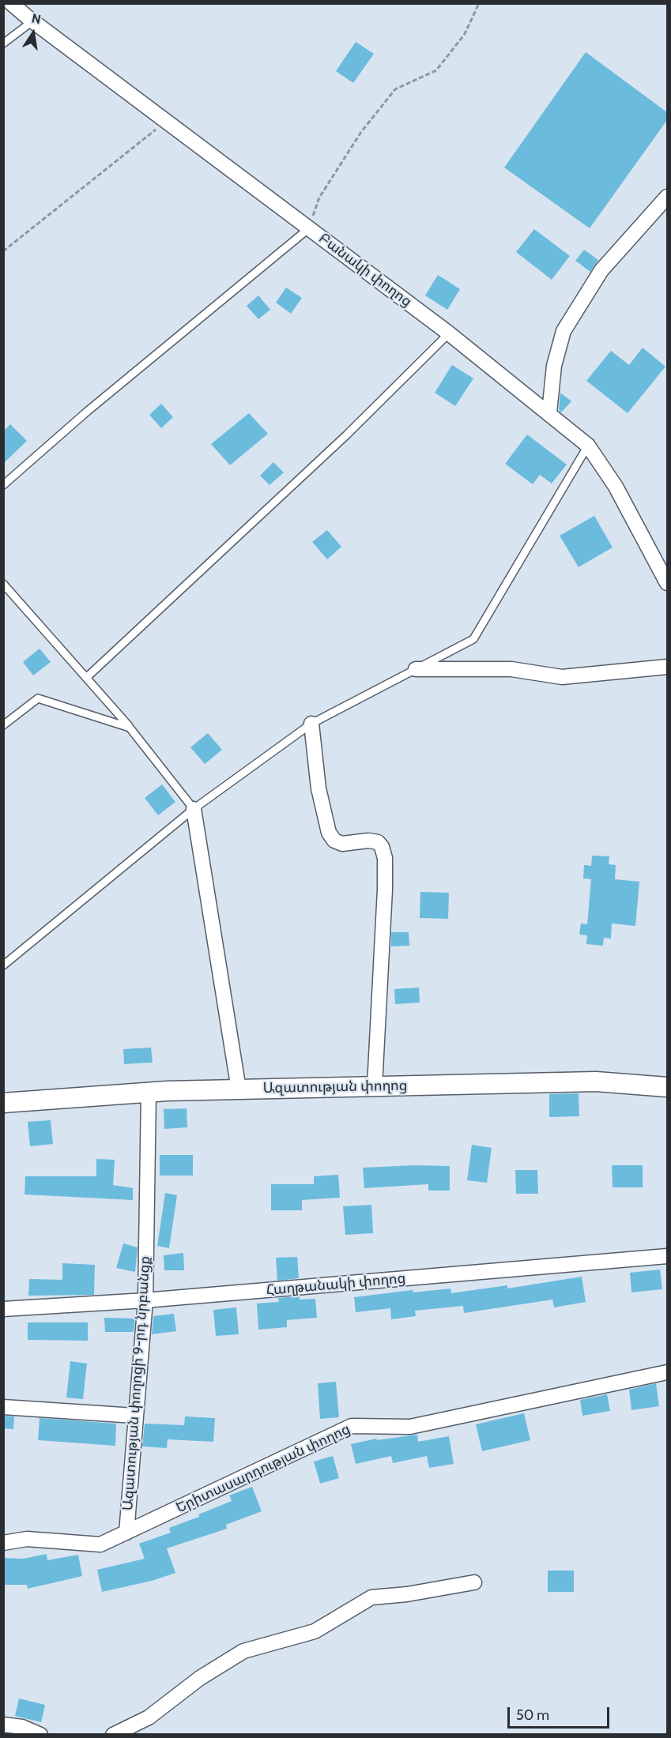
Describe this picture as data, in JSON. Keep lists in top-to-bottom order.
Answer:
{
  "streets": {
    "street": [
      "Բանակի փողոց",
      "Ազատության փողոց",
      "Հաղթանակի փողոց",
      "Ազատության փողոցի 9-րդ նրբանցք",
      "Երիտասարդության փողոց"
    ]
  },
  "crossings": [
    ["Ազատության փողոց", "Ազատության փողոցի 9-րդ նրբանցք"],
    ["Հաղթանակի փողոց", "Ազատության փողոցի 9-րդ նրբանցք"],
    ["Ազատության փողոցի 9-րդ նրբանցք", "Երիտասարդության փողոց"]
  ],
  "scale_bar": "50 m",
  "north": "top"
}
